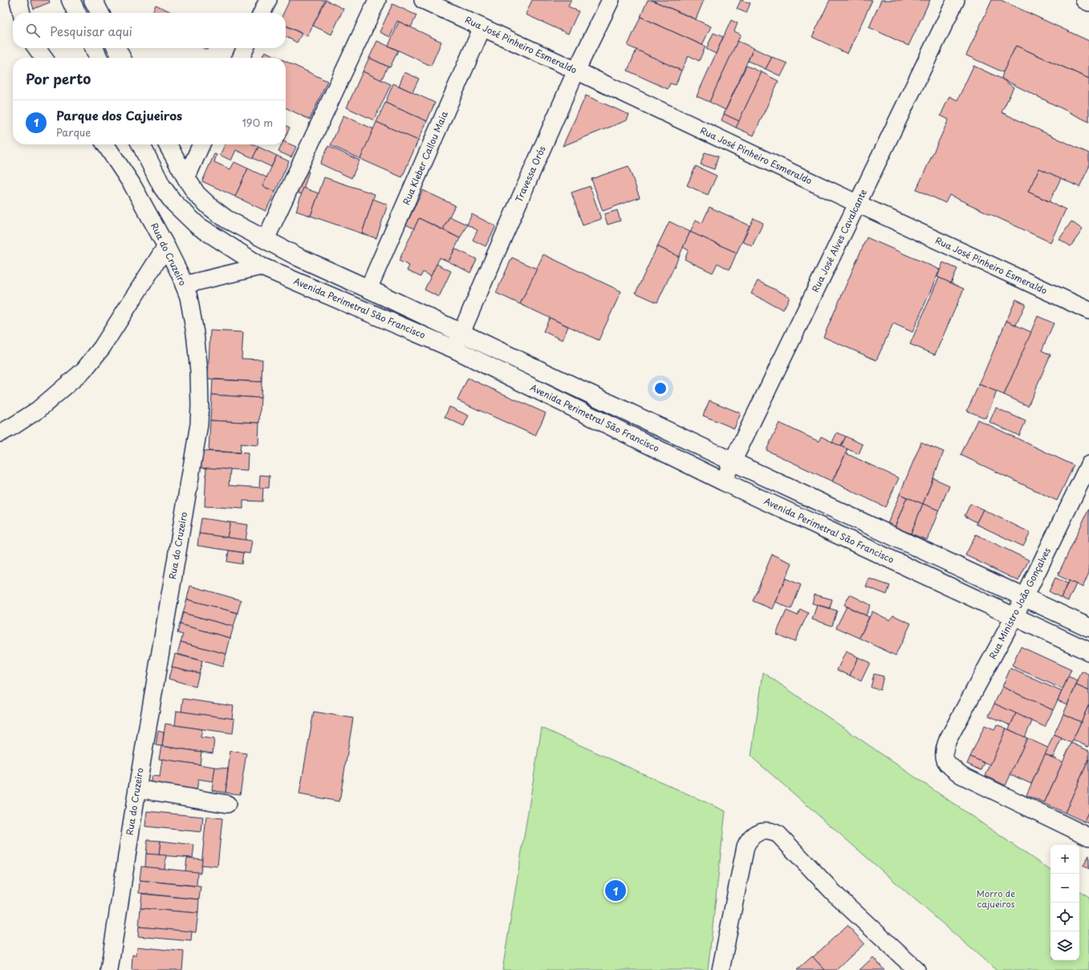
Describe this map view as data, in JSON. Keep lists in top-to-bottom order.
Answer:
{
  "streets": {
    "main road": ["Avenida Perimetral São Francisco"],
    "street": [
      "Rua José Pinheiro Esmeraldo",
      "Rua Kleber Callou Maia",
      "Travessa Orós",
      "Rua José Alves Cavalcante",
      "Rua do Cruzeiro",
      "Rua Ministro João Gonçalves"
    ]
  },
  "crossings": [
    ["Rua José Pinheiro Esmeraldo", "Rua Kleber Callou Maia"],
    ["Rua José Pinheiro Esmeraldo", "Travessa Orós"],
    ["Rua José Pinheiro Esmeraldo", "Rua José Alves Cavalcante"],
    ["Rua Kleber Callou Maia", "Avenida Perimetral São Francisco"],
    ["Travessa Orós", "Avenida Perimetral São Francisco"],
    ["Rua José Alves Cavalcante", "Avenida Perimetral São Francisco"],
    ["Avenida Perimetral São Francisco", "Rua Ministro João Gonçalves"]
  ],
  "parks": ["Morro de cajueiros"],
  "page": {
    "search": "Pesquisar aqui",
    "heading": "Por perto",
    "list": [
      {
        "mark": "1",
        "name": "Parque dos Cajueiros",
        "note": "Parque",
        "value": "190 m"
      }
    ],
    "map_buttons": ["+", "−"],
    "pins": "1"
  }
}
